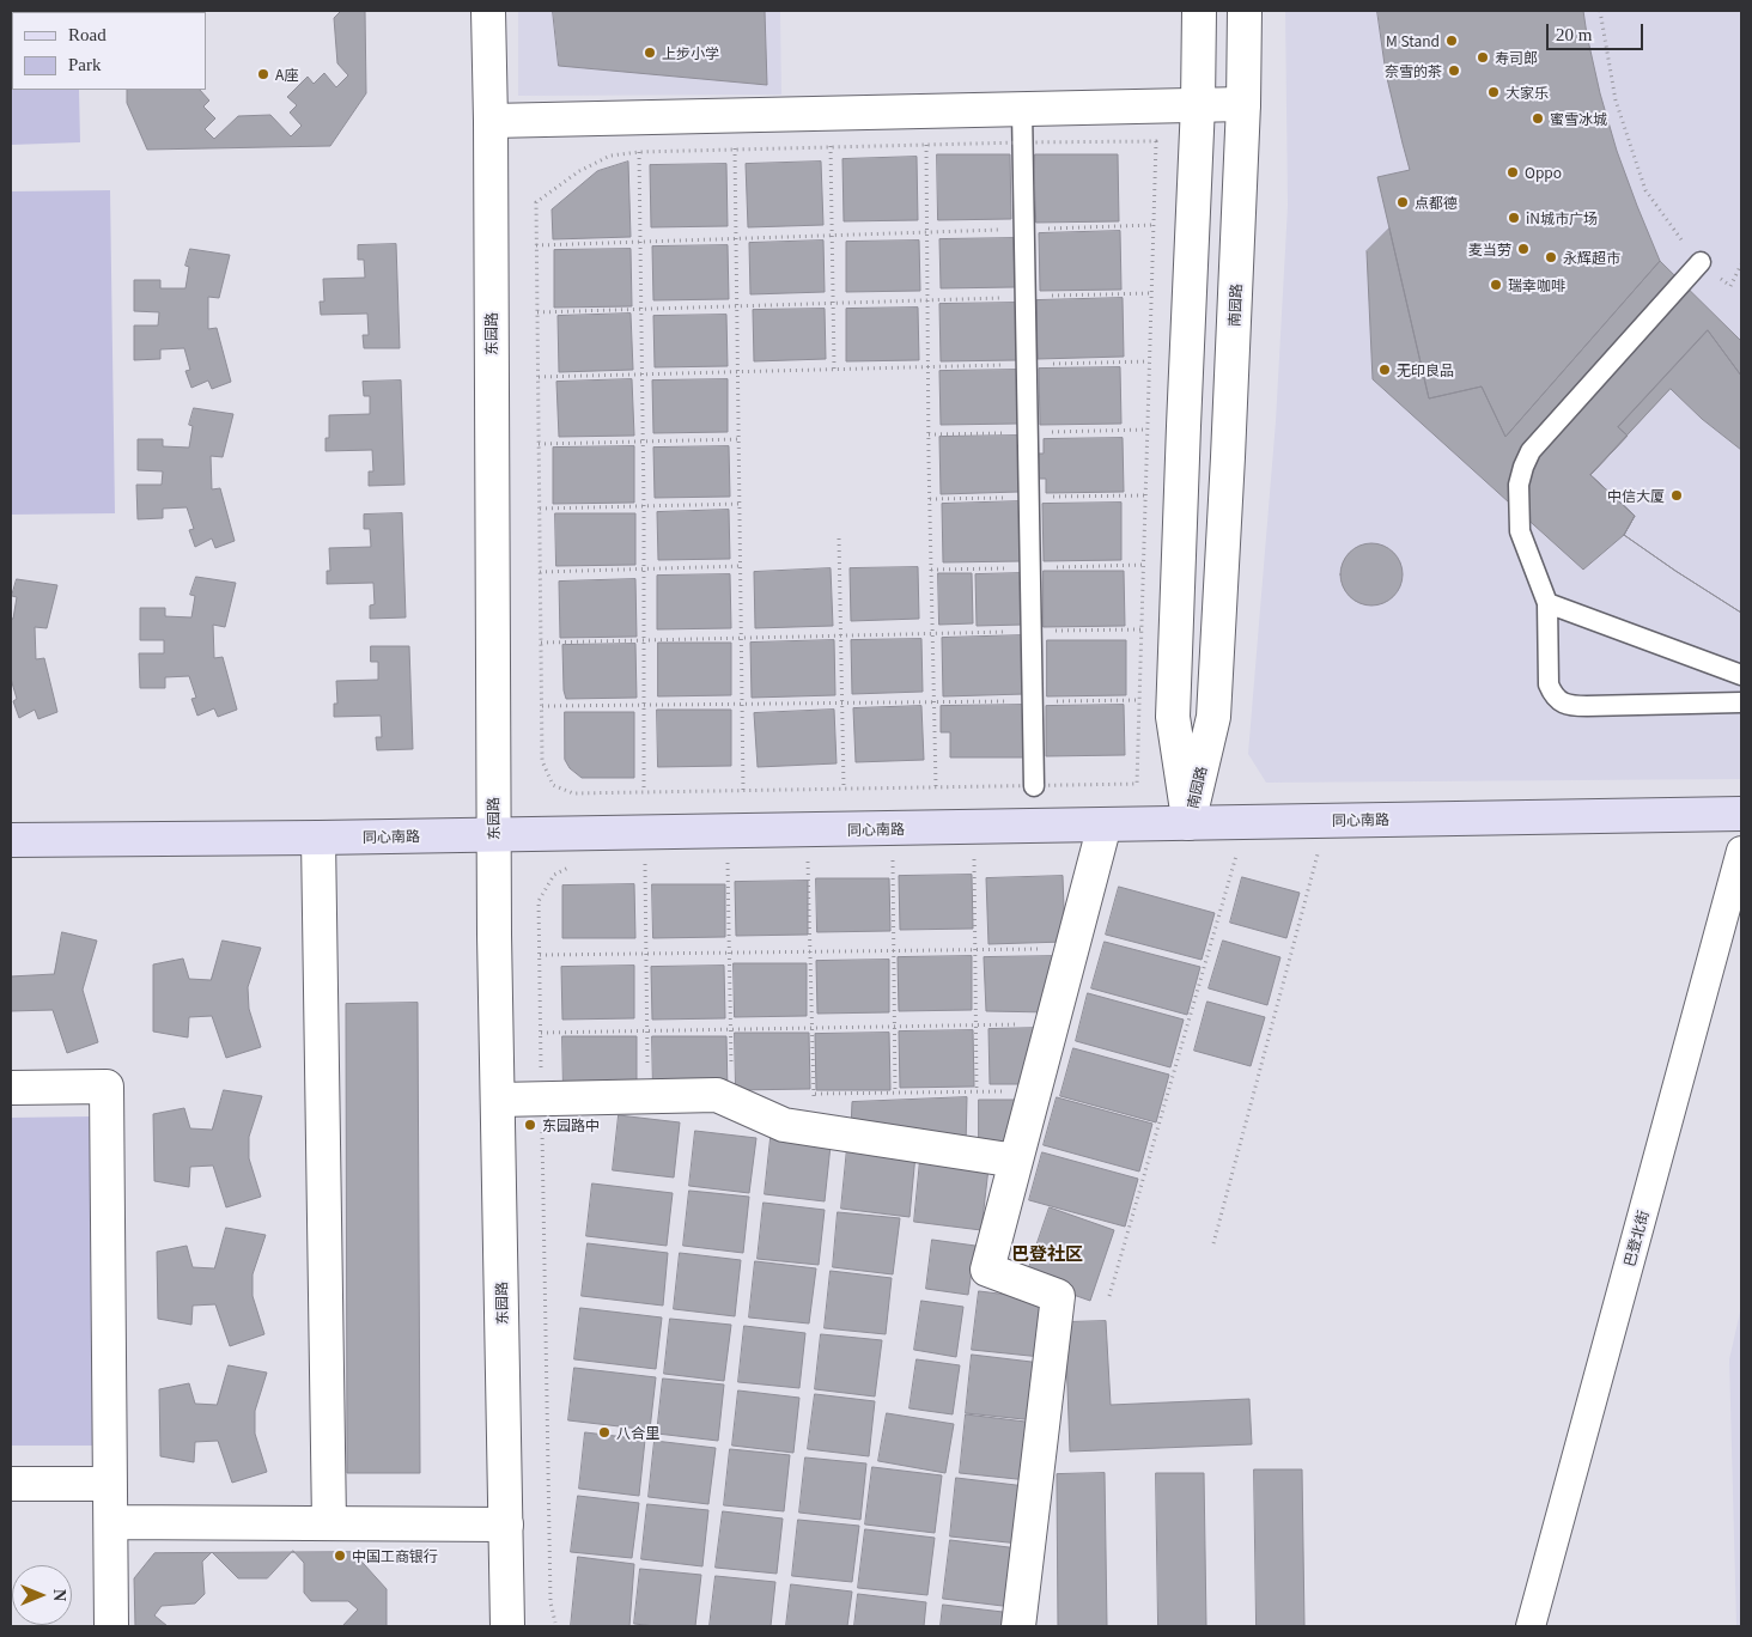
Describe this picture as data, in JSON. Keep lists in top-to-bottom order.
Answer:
{
  "streets": {
    "main road": ["同心南路"],
    "street": ["南园路", "东园路", "巴登北街"]
  },
  "crossings": [
    ["南园路", "同心南路"],
    ["东园路", "同心南路"]
  ],
  "districts": ["巴登社区"],
  "places": [
    "M Stand",
    "上步小学",
    "寿司郎",
    "奈雪的茶",
    "A座",
    "大家乐",
    "蜜雪冰城",
    "Oppo",
    "点都德",
    "iN城市广场",
    "麦当劳",
    "永辉超市",
    "瑞幸咖啡",
    "无印良品",
    "中信大厦",
    "东园路中",
    "八合里",
    "中国工商银行"
  ],
  "legend": ["Road", "Park"],
  "scale_bar": "20 m",
  "north": "right"
}
